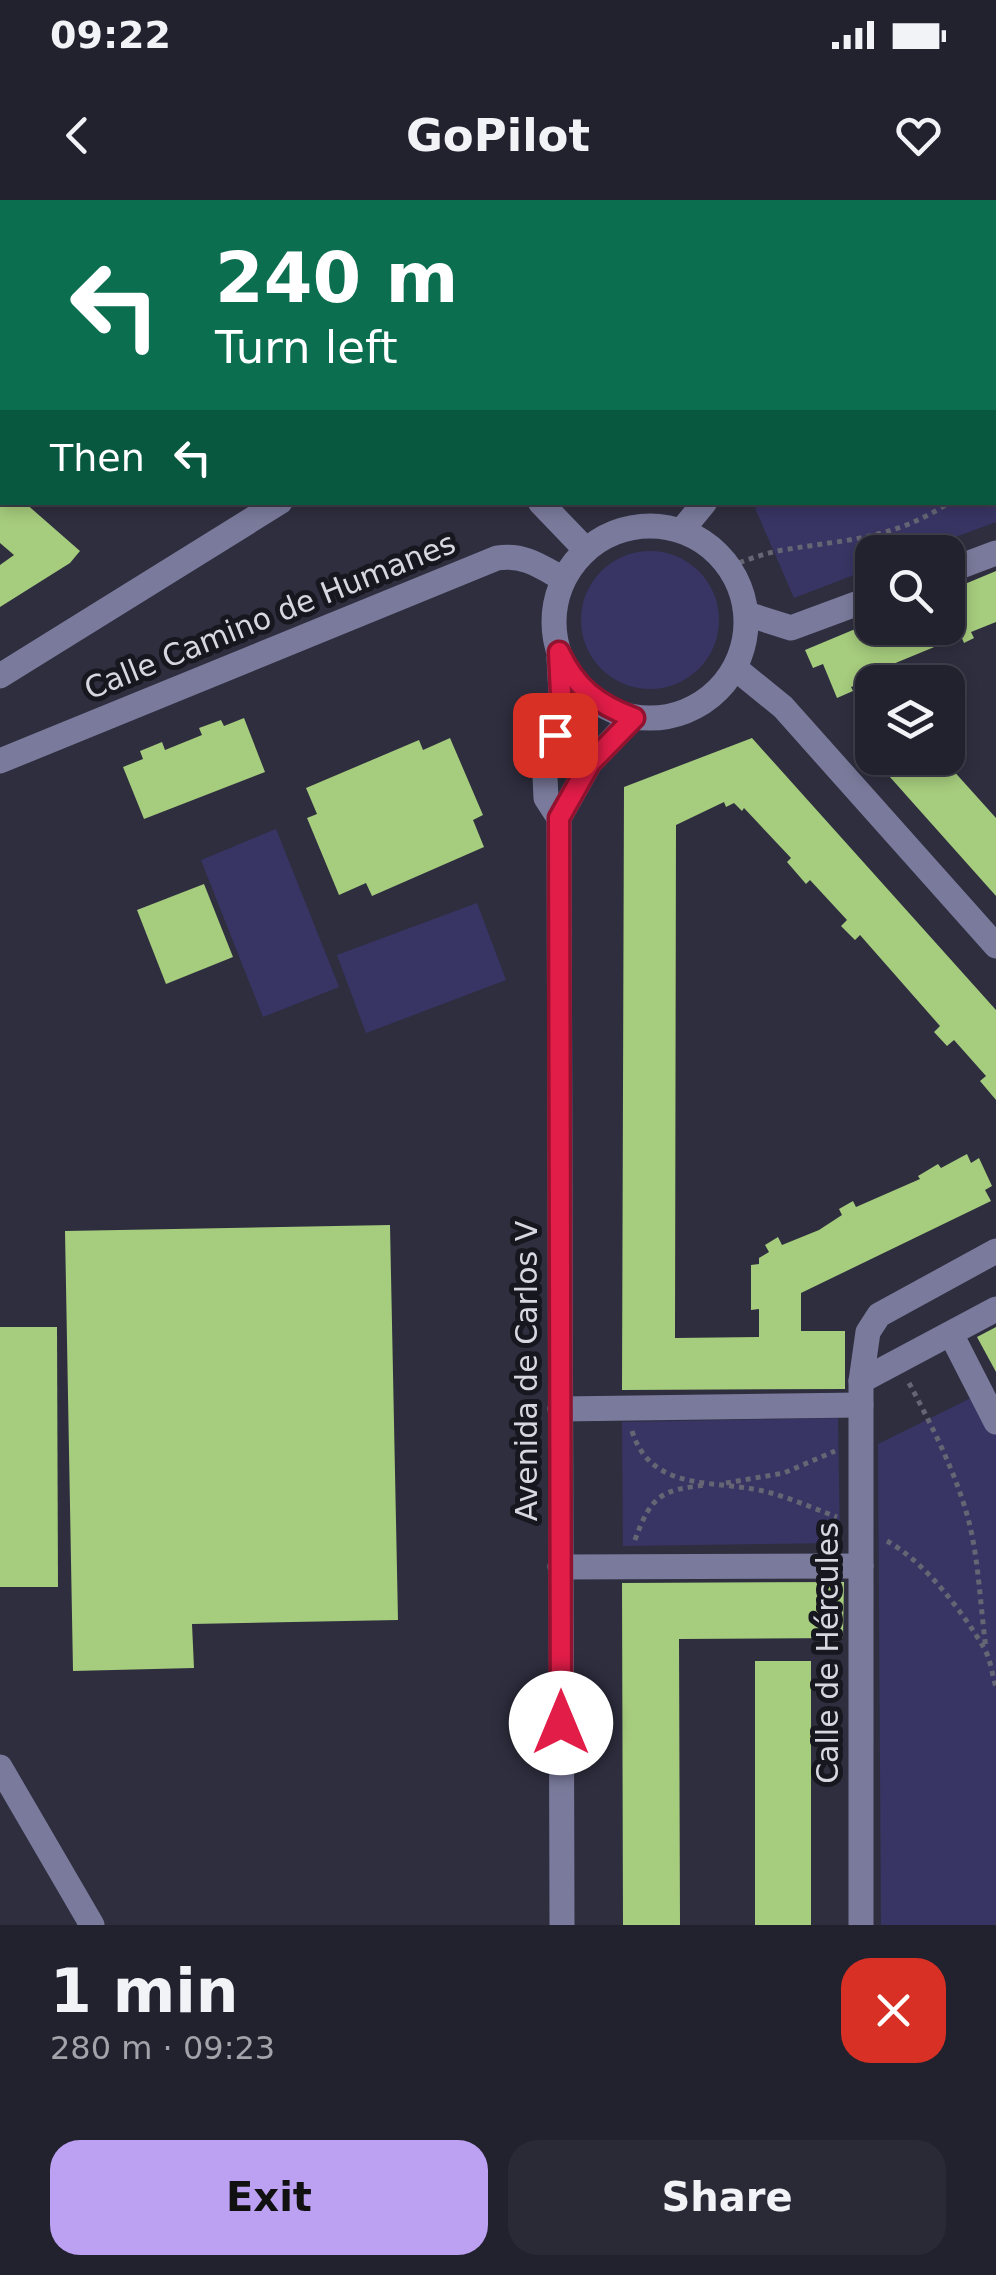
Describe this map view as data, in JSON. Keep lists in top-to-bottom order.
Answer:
{
  "streets": {
    "street": ["Calle Camino de Humanes", "Avenida de Carlos V", "Calle de Hércules"]
  },
  "crossings": [
    ["Calle Camino de Humanes", "Avenida de Carlos V"]
  ],
  "page": {
    "status": "09:22",
    "header": "GoPilot",
    "turn": ["240 m", "Turn left"],
    "then": "Then",
    "heading": ["1 min", "280 m · 09:23"],
    "buttons": ["Exit", "Share"]
  }
}
